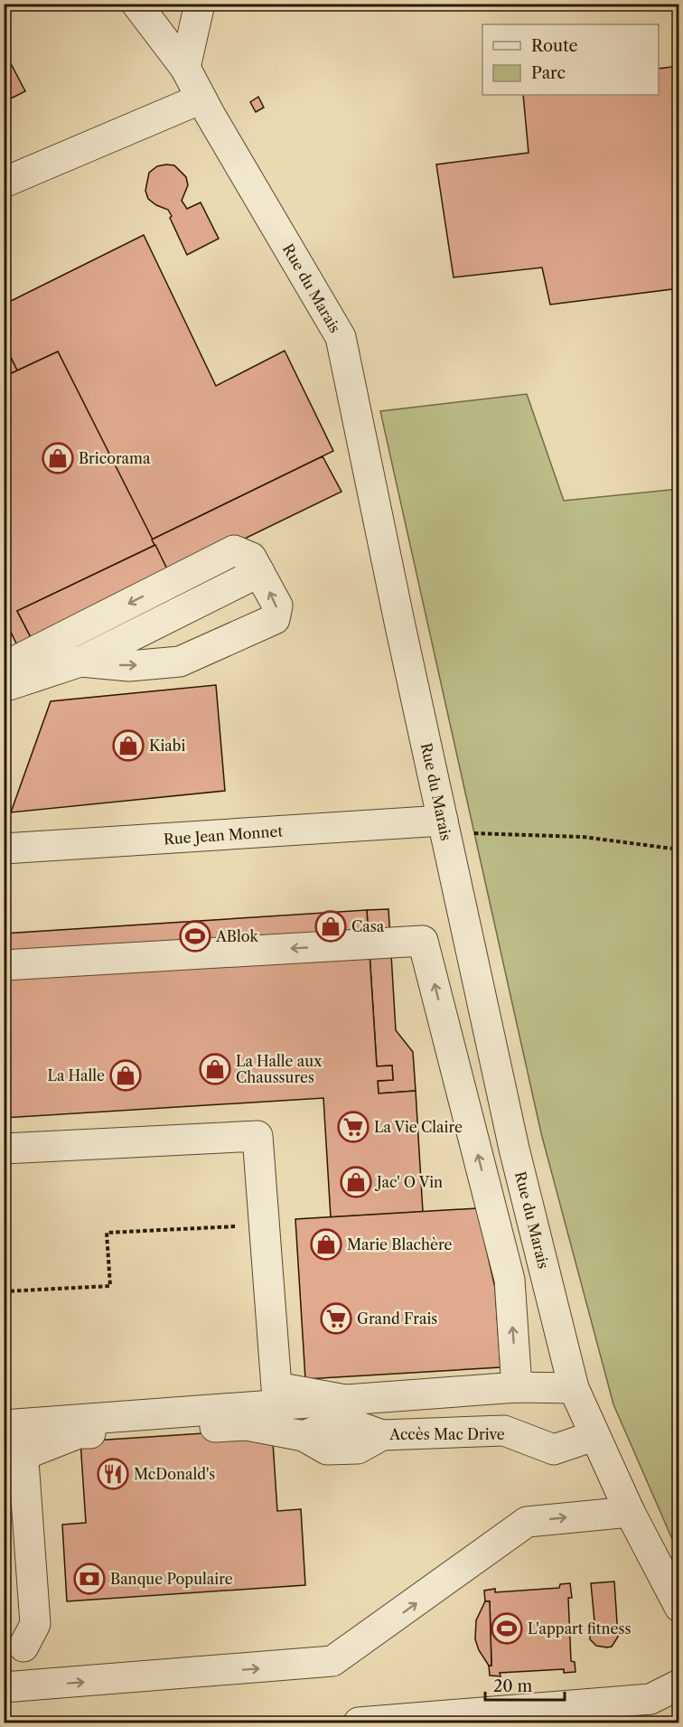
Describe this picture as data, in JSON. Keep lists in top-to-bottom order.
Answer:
{
  "streets": {
    "street": ["Rue du Marais", "Rue Jean Monnet", "Accès Mac Drive"]
  },
  "crossings": [
    ["Rue du Marais", "Rue Jean Monnet"],
    ["Rue du Marais", "Accès Mac Drive"]
  ],
  "places": {
    "shop": [
      "Bricorama",
      "Kiabi",
      "Casa",
      "La Halle aux Chaussures",
      "La Halle",
      "Jac' O Vin",
      "Marie Blachère"
    ],
    "sports": ["ABlok", "L'appart fitness"],
    "supermarket": ["La Vie Claire", "Grand Frais"],
    "restaurant": ["McDonald's"],
    "bank": ["Banque Populaire"]
  },
  "legend": ["Route", "Parc"],
  "scale_bar": "20 m"
}
